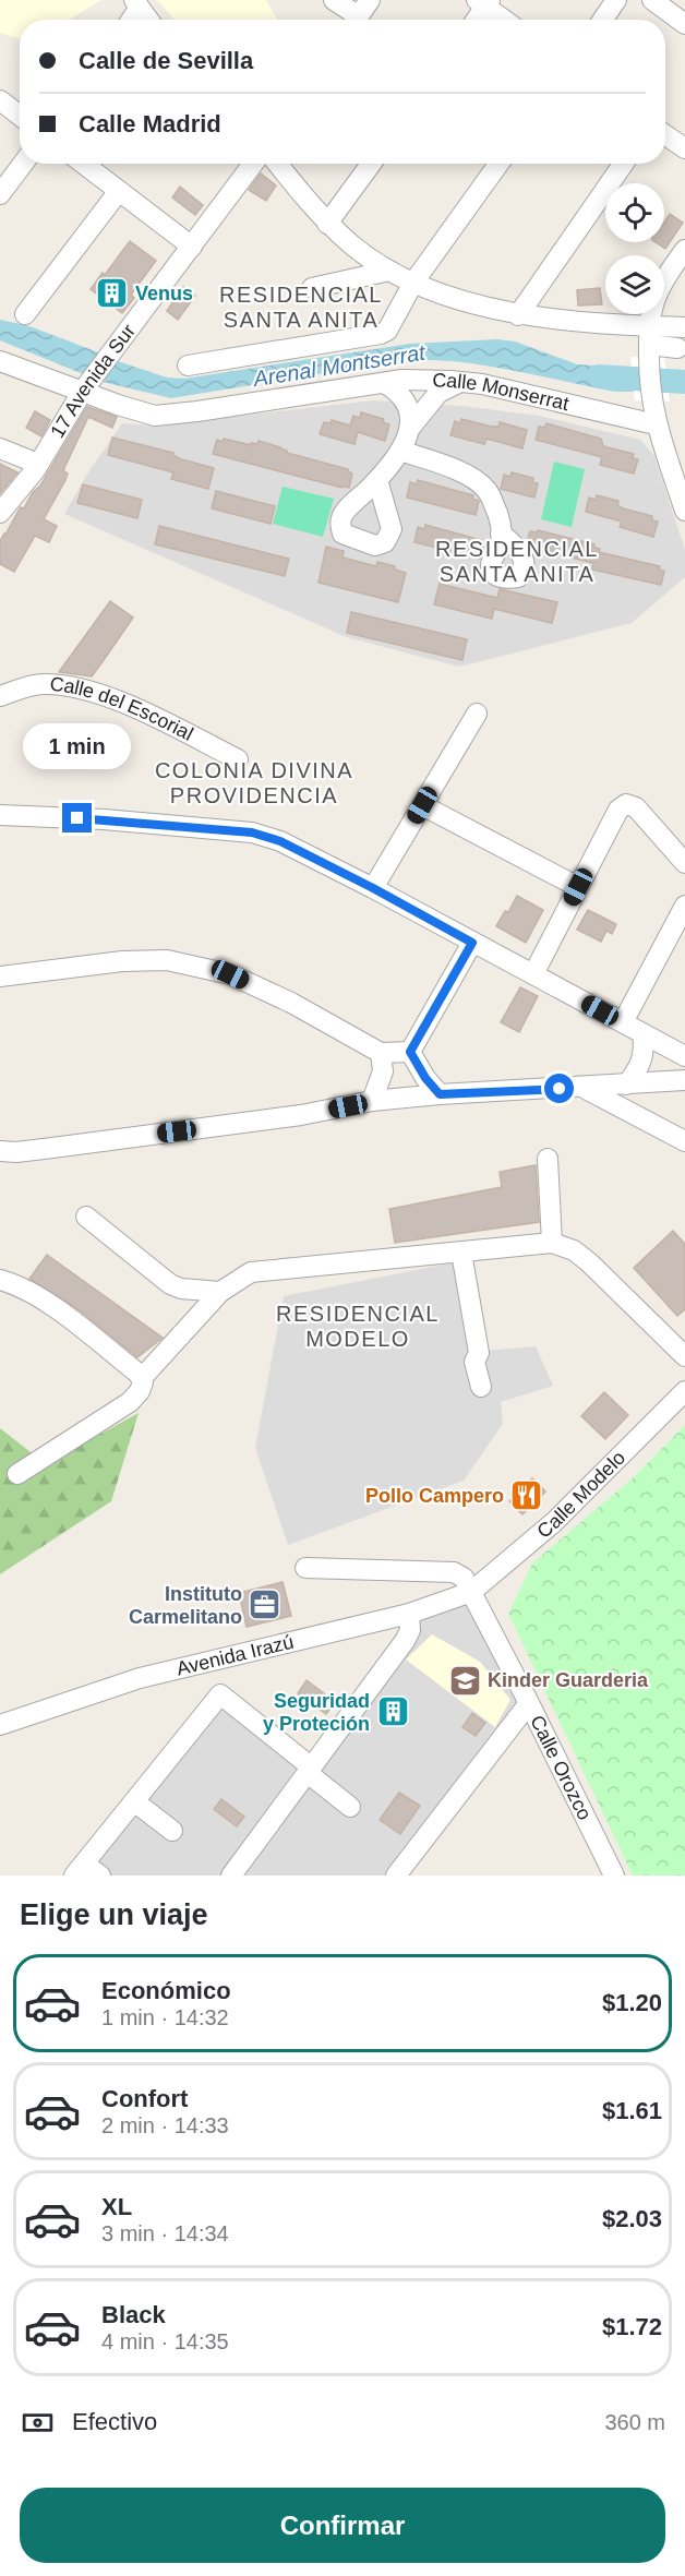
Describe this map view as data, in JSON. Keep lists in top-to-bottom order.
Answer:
{
  "streets": {
    "street": [
      "17 Avenida Sur",
      "Calle Monserrat",
      "Calle del Escorial",
      "Calle Modelo",
      "Avenida Irazú",
      "Calle Orozco"
    ]
  },
  "crossings": [
    ["17 Avenida Sur", "Calle Monserrat"],
    ["Calle Modelo", "Avenida Irazú"],
    ["Calle Modelo", "Calle Orozco"],
    ["Avenida Irazú", "Calle Orozco"]
  ],
  "districts": [
    "RESIDENCIAL SANTA ANITA",
    "RESIDENCIAL SANTA ANITA",
    "COLONIA DIVINA PROVIDENCIA",
    "RESIDENCIAL MODELO"
  ],
  "water": ["Arenal Montserrat"],
  "places": {
    "building": ["Venus", "Seguridad y Proteción"],
    "restaurant": ["Pollo Campero"],
    "office": ["Instituto Carmelitano"],
    "school or university": ["Kinder Guarderia"]
  },
  "page": {
    "banner": ["Calle de Sevilla", "Calle Madrid"],
    "bubble": "1 min",
    "heading": "Elige un viaje",
    "list": [
      {
        "name": "Económico",
        "note": "1 min · 14:32",
        "value": "$1.20"
      },
      {
        "name": "Confort",
        "note": "2 min · 14:33",
        "value": "$1.61"
      },
      {
        "name": "XL",
        "note": "3 min · 14:34",
        "value": "$2.03"
      },
      {
        "name": "Black",
        "note": "4 min · 14:35",
        "value": "$1.72"
      }
    ],
    "pay": ["Efectivo", "360 m"],
    "buttons": "Confirmar"
  }
}
